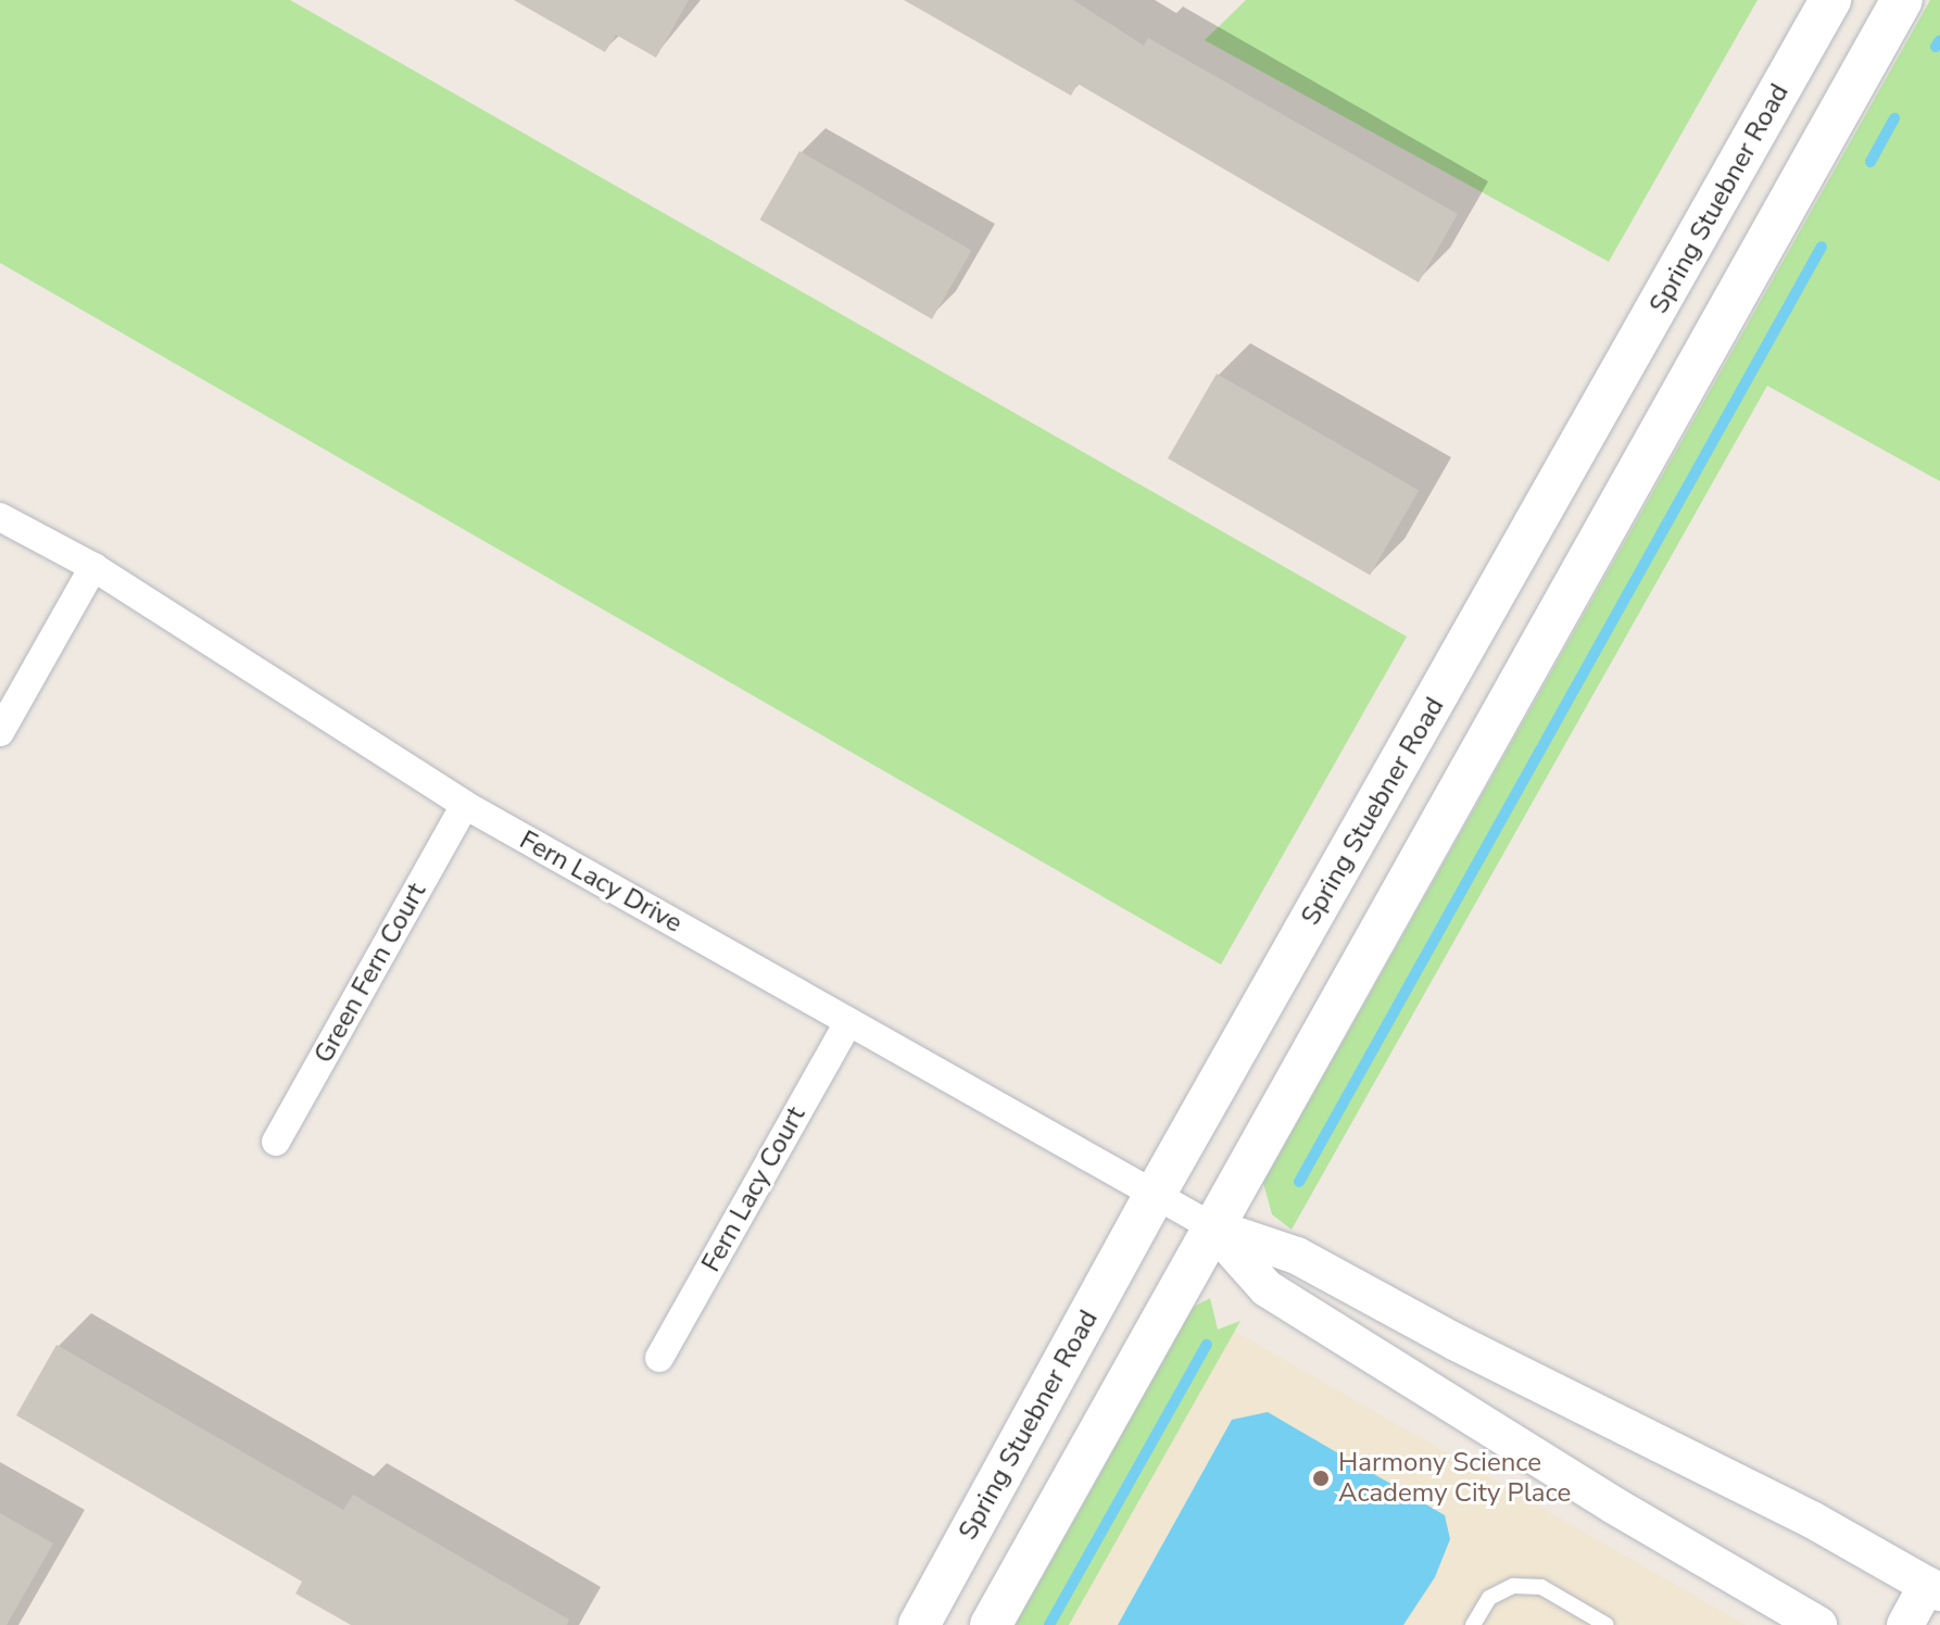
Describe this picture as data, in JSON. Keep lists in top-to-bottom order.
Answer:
{
  "streets": {
    "main road": ["Spring Stuebner Road"],
    "street": ["Fern Lacy Drive", "Green Fern Court", "Fern Lacy Court"]
  },
  "crossings": [
    ["Spring Stuebner Road", "Fern Lacy Drive"],
    ["Fern Lacy Drive", "Green Fern Court"],
    ["Fern Lacy Drive", "Fern Lacy Court"]
  ],
  "places": ["Harmony Science Academy City Place"]
}
